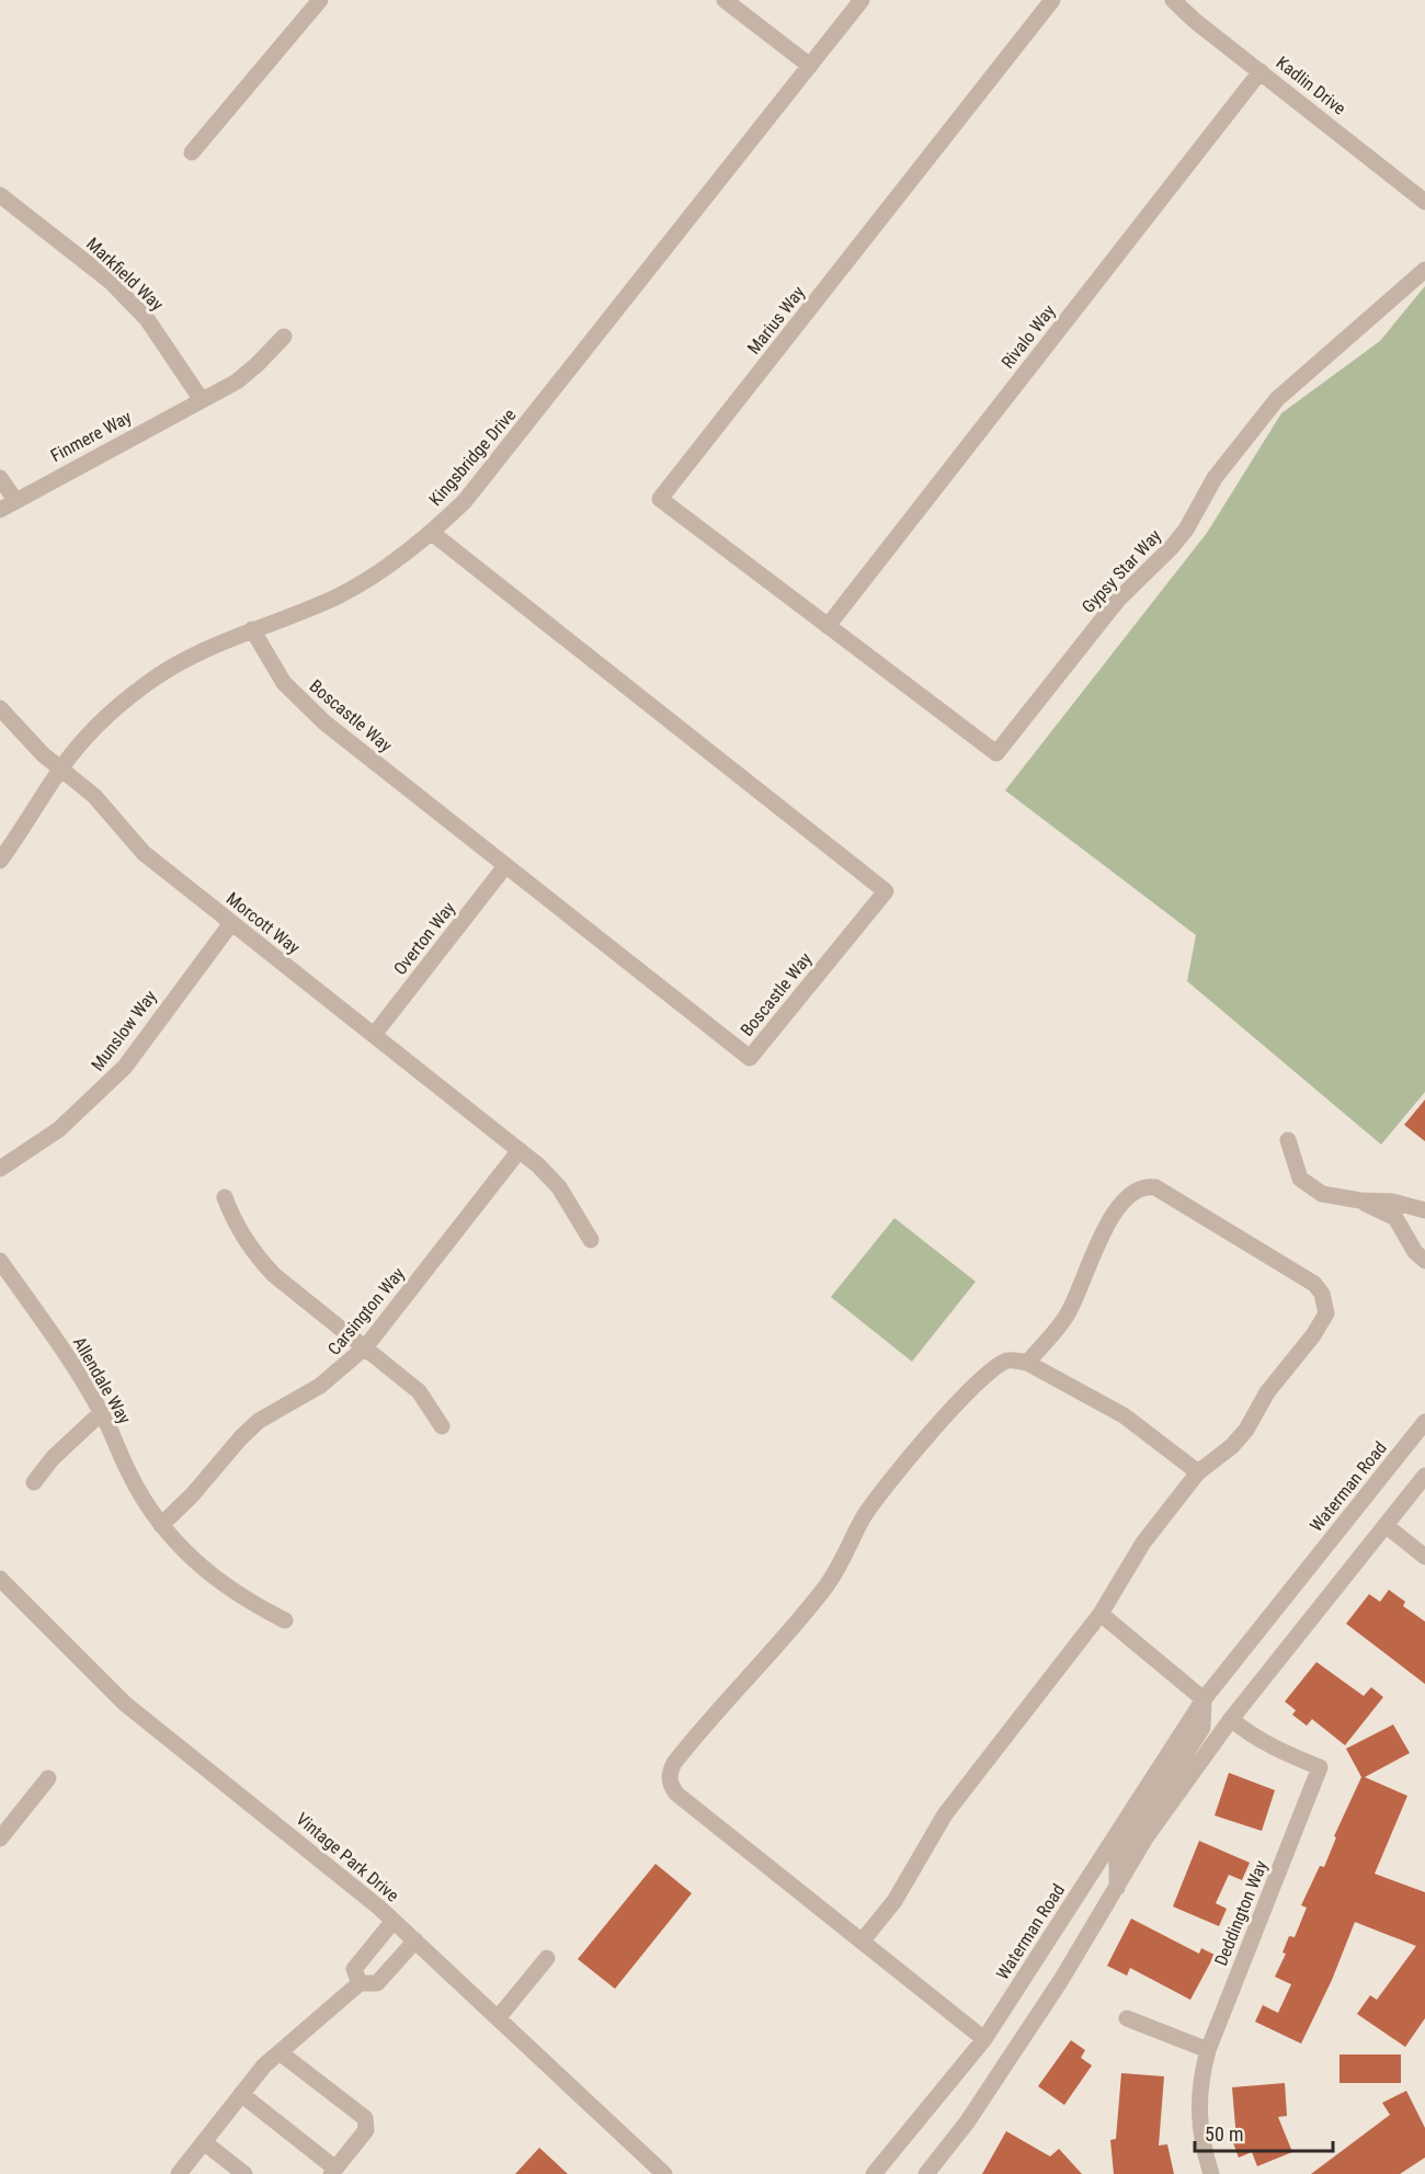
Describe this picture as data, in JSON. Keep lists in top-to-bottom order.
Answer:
{
  "streets": {
    "street": [
      "Kadlin Drive",
      "Markfield Way",
      "Marius Way",
      "Rivalo Way",
      "Finmere Way",
      "Kingsbridge Drive",
      "Gypsy Star Way",
      "Boscastle Way",
      "Morcott Way",
      "Overton Way",
      "Munslow Way",
      "Carsington Way",
      "Allendale Way",
      "Waterman Road",
      "Vintage Park Drive",
      "Deddington Way"
    ]
  },
  "crossings": [
    ["Kadlin Drive", "Rivalo Way"],
    ["Markfield Way", "Finmere Way"],
    ["Marius Way", "Rivalo Way"],
    ["Marius Way", "Gypsy Star Way"],
    ["Rivalo Way", "Gypsy Star Way"],
    ["Kingsbridge Drive", "Boscastle Way"],
    ["Kingsbridge Drive", "Morcott Way"],
    ["Boscastle Way", "Overton Way"],
    ["Morcott Way", "Overton Way"],
    ["Morcott Way", "Munslow Way"],
    ["Morcott Way", "Carsington Way"],
    ["Carsington Way", "Allendale Way"]
  ],
  "scale_bar": "50 m"
}
